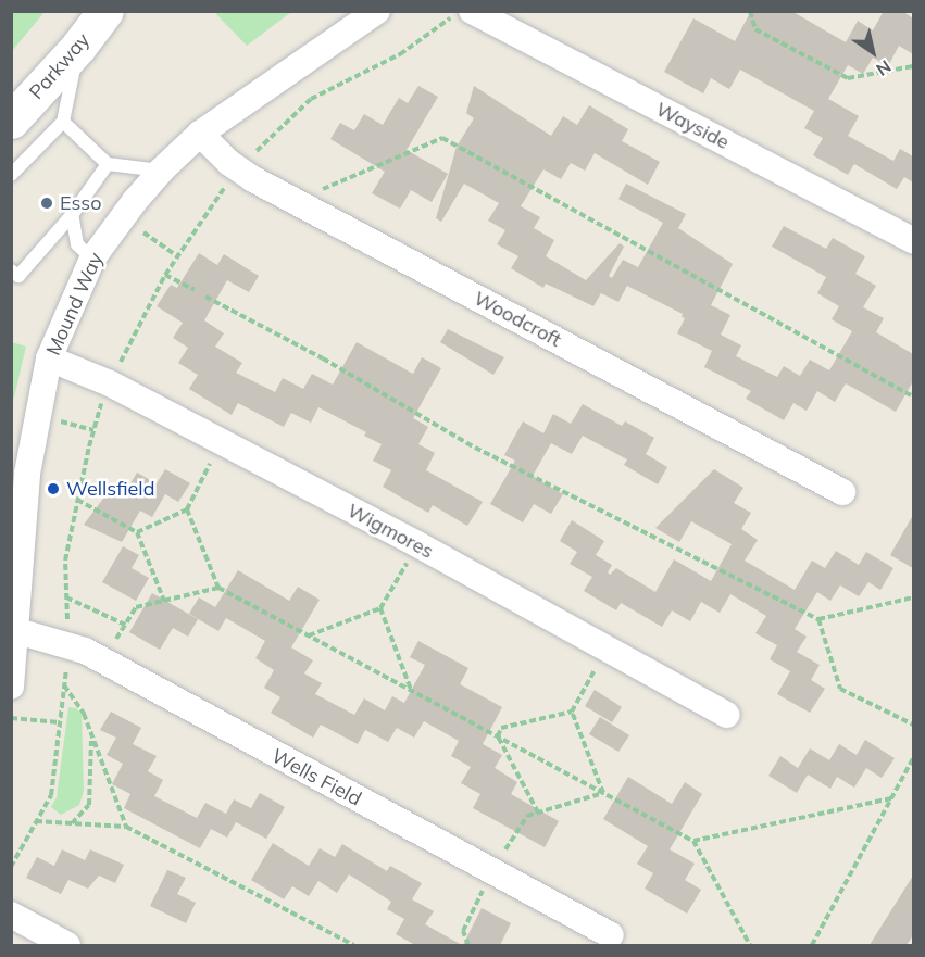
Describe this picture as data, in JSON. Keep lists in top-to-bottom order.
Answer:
{
  "streets": {
    "main road": ["Parkway"],
    "street": [
      "Wayside",
      "Mound Way",
      "Woodcroft",
      "Wigmores",
      "Wells Field"
    ]
  },
  "crossings": [
    ["Mound Way", "Woodcroft"],
    ["Mound Way", "Wigmores"],
    ["Mound Way", "Wells Field"]
  ],
  "places": ["Esso", "Wellsfield"],
  "north": "bottom right"
}
